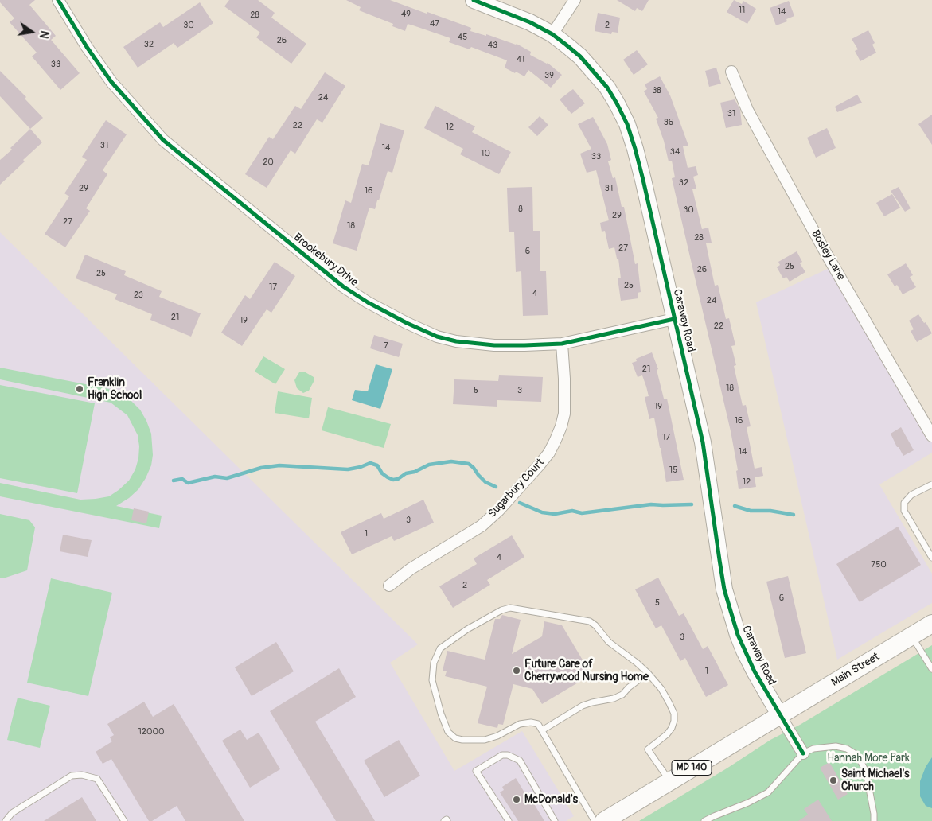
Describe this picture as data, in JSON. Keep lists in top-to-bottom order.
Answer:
{
  "streets": {
    "main road": ["Main Street", "MD 140"],
    "street": [
      "Bosley Lane",
      "Brookebury Drive",
      "Caraway Road",
      "Sugarbury Court"
    ]
  },
  "crossings": [
    ["Brookebury Drive", "Caraway Road"],
    ["Brookebury Drive", "Sugarbury Court"],
    ["Caraway Road", "Main Street"],
    ["Caraway Road", "MD 140"],
    ["Main Street", "MD 140"]
  ],
  "parks": ["Hannah More Park"],
  "places": [
    "Franklin High School",
    "Future Care of Cherrywood Nursing Home",
    "Saint Michael's Church",
    "McDonald's"
  ],
  "house_numbers": [
    "11",
    "14",
    "49",
    "28",
    "47",
    "30",
    "2",
    "45",
    "26",
    "32",
    "43",
    "41",
    "33",
    "39",
    "38",
    "24",
    "31",
    "36",
    "22",
    "12",
    "31",
    "14",
    "34",
    "10",
    "33",
    "20",
    "32",
    "29",
    "31",
    "16",
    "8",
    "30",
    "29",
    "27",
    "18",
    "28",
    "27",
    "6",
    "25",
    "26",
    "25",
    "25",
    "17",
    "4",
    "23",
    "24",
    "21",
    "19",
    "22",
    "7",
    "21",
    "18",
    "5",
    "3",
    "19",
    "16",
    "17",
    "14",
    "15",
    "12",
    "3",
    "1",
    "4",
    "750",
    "2",
    "6",
    "5",
    "3",
    "1",
    "12000"
  ],
  "north": "right"
}
